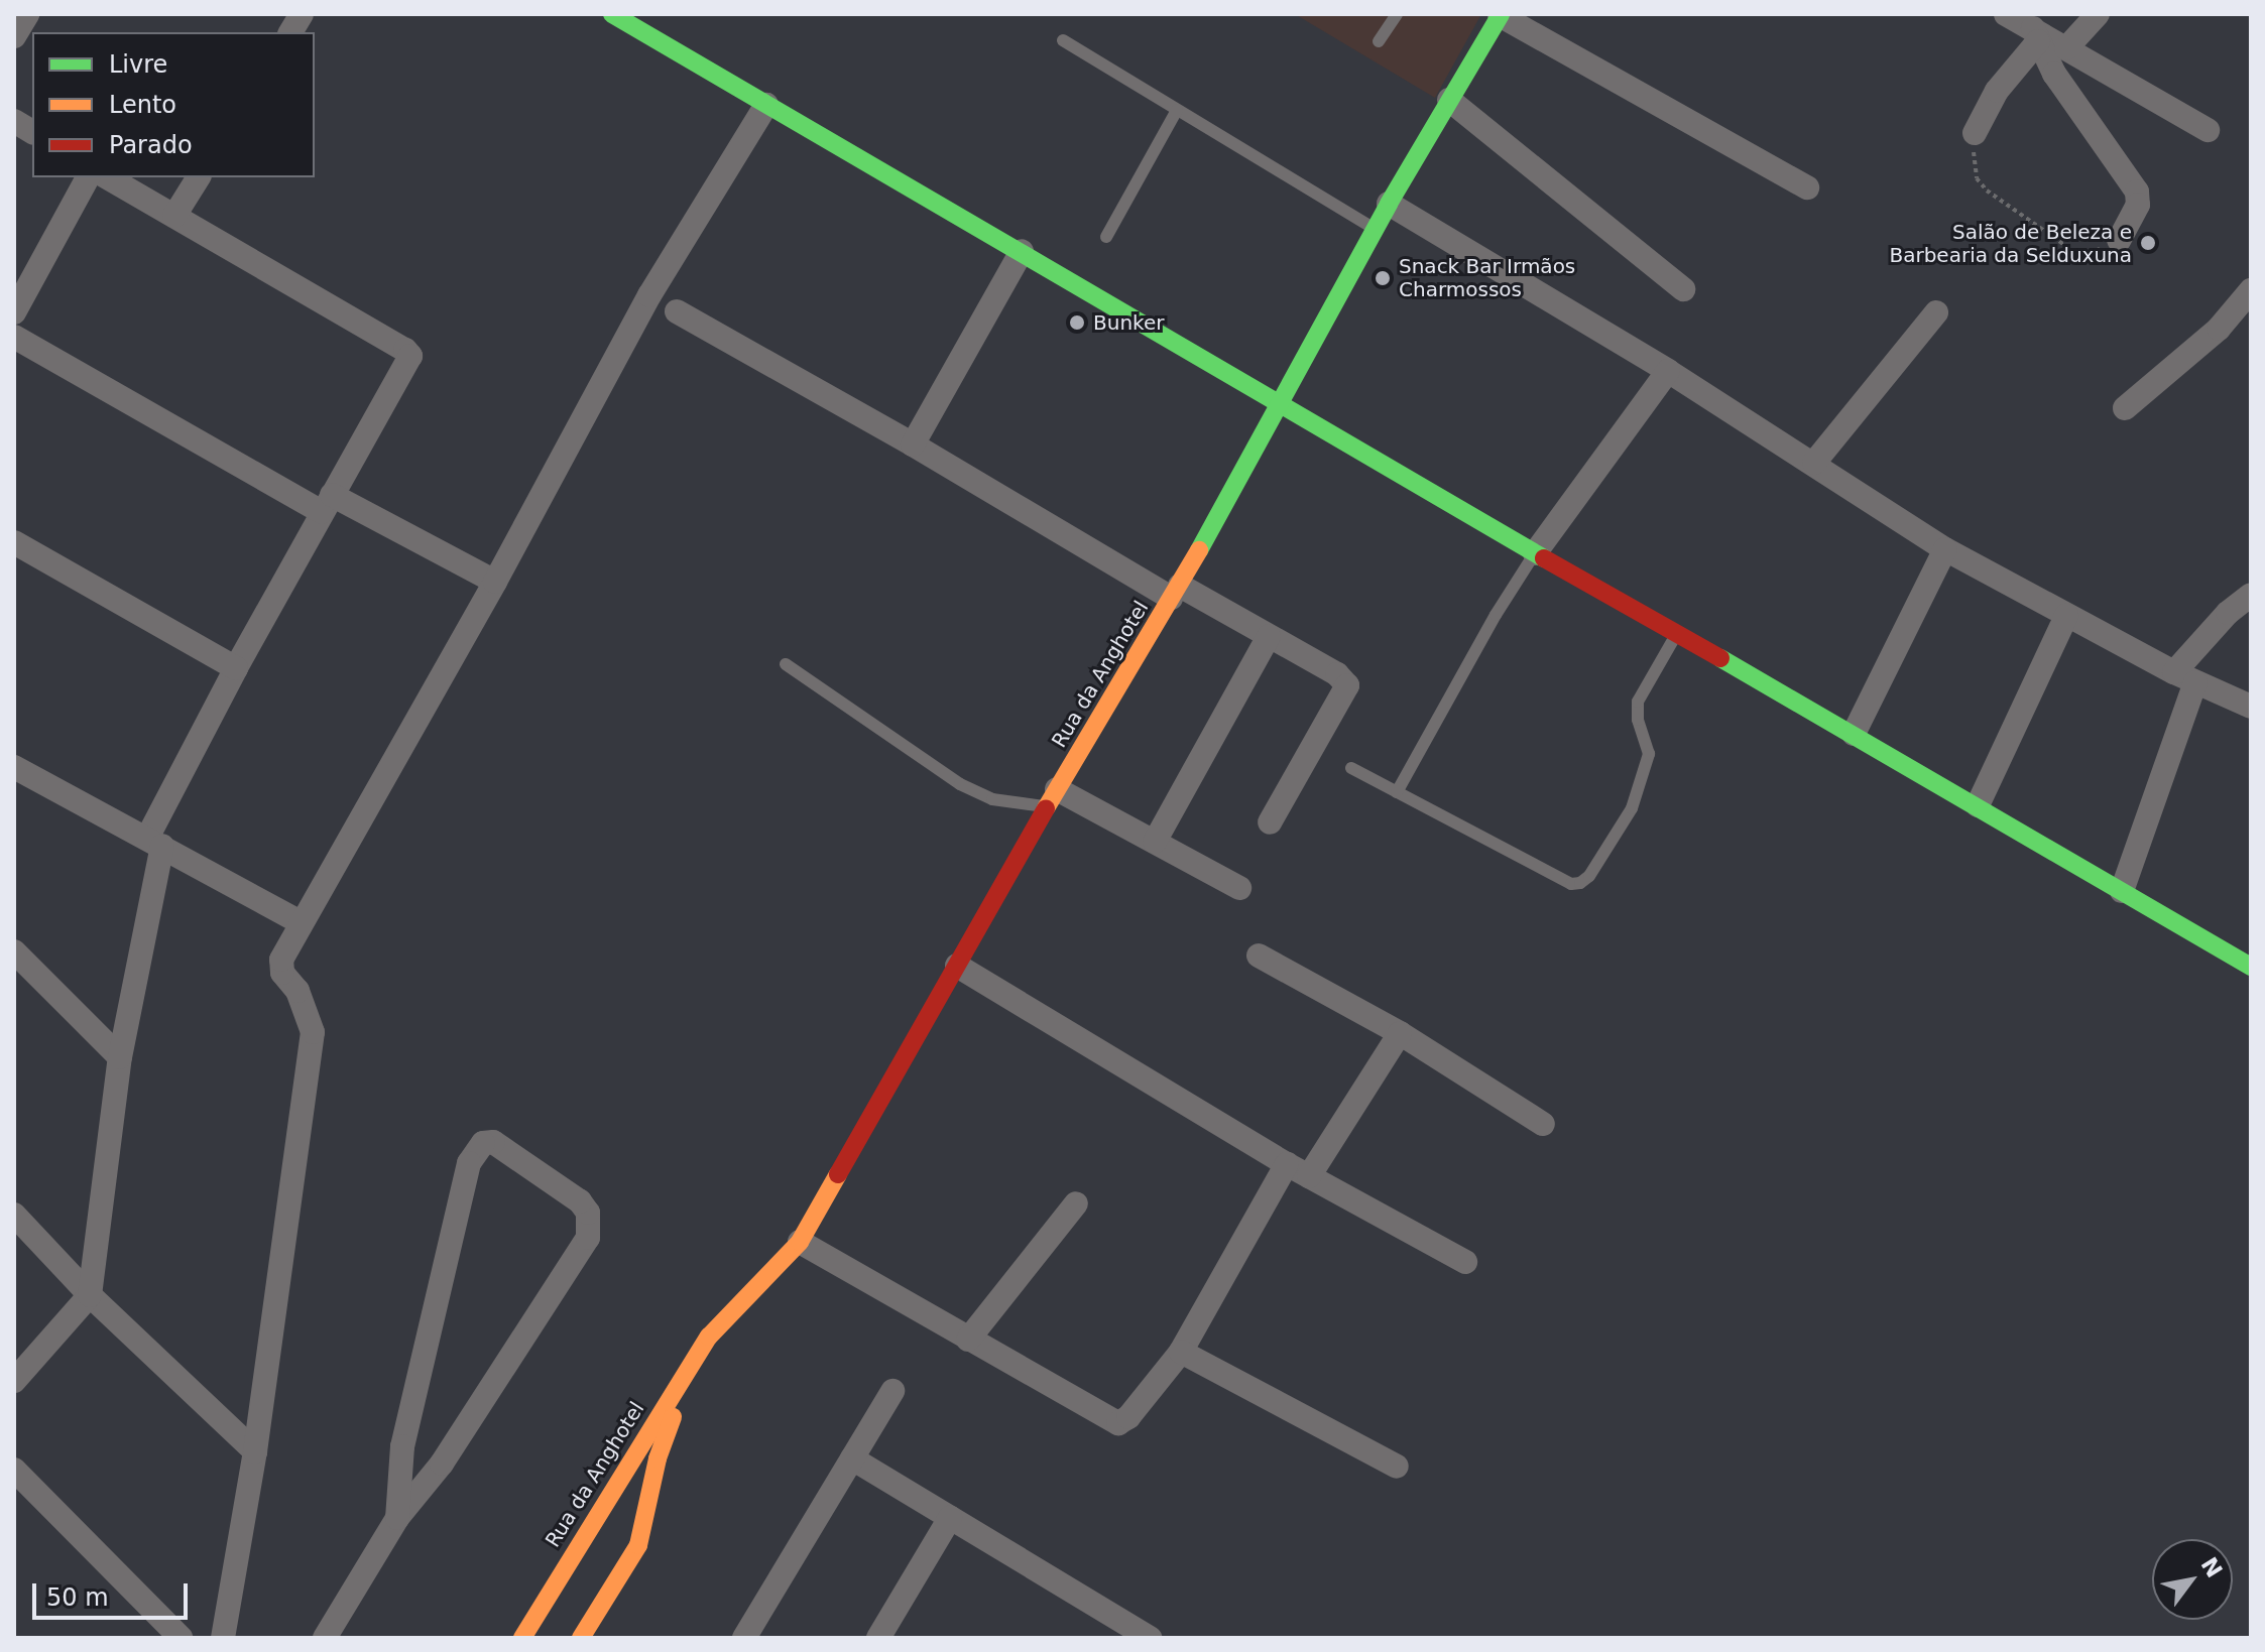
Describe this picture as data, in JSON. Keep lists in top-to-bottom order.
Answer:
{
  "streets": {
    "main road": ["Rua da Anghotel"]
  },
  "places": ["Salão de Beleza e Barbearia da Selduxuna", "Snack Bar Irmãos Charmossos", "Bunker"],
  "legend": ["Livre", "Lento", "Parado"],
  "scale_bar": "50 m",
  "north": "top right"
}
